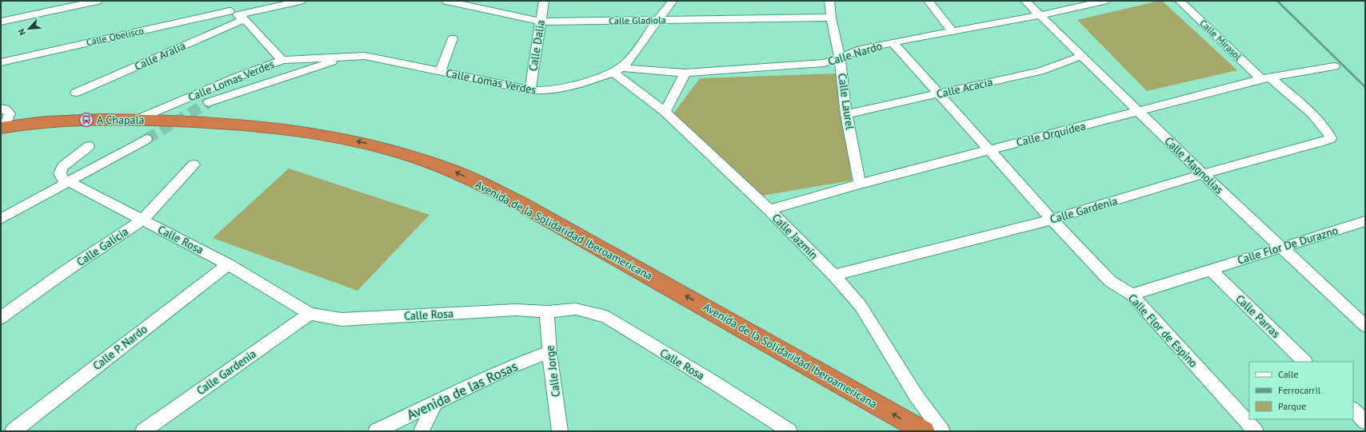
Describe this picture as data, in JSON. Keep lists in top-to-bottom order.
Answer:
{
  "streets": {
    "highway": ["Avenida de la Solidaridad Iberoamericana"],
    "street": [
      "Calle Gladiola",
      "Calle Obelisco",
      "Calle Mirasol",
      "Calle Dalia",
      "Calle Nardo",
      "Calle Aralia",
      "Calle Lomas Verdes",
      "Calle Acacia",
      "Calle Laurel",
      "Calle Orquídea",
      "Calle Magnolias",
      "Calle Gardenia",
      "Calle Jazmín",
      "Calle Rosa",
      "Calle Flor De Durazno",
      "Calle Galicia",
      "Calle Parras",
      "Calle Flor de Espino",
      "Calle P. Nardo",
      "Calle Jorge",
      "Avenida de las Rosas"
    ]
  },
  "crossings": [
    ["Calle Gladiola", "Calle Dalia"],
    ["Calle Gladiola", "Calle Lomas Verdes"],
    ["Calle Gladiola", "Calle Laurel"],
    ["Calle Obelisco", "Calle Aralia"],
    ["Calle Mirasol", "Calle Orquídea"],
    ["Calle Mirasol", "Calle Gardenia"],
    ["Calle Dalia", "Calle Lomas Verdes"],
    ["Calle Nardo", "Calle Lomas Verdes"],
    ["Calle Nardo", "Calle Laurel"],
    ["Calle Nardo", "Calle Magnolias"],
    ["Calle Nardo", "Calle Jazmín"],
    ["Calle Nardo", "Calle Flor de Espino"],
    ["Calle Lomas Verdes", "Avenida de la Solidaridad Iberoamericana"],
    ["Calle Lomas Verdes", "Calle Jazmín"],
    ["Calle Acacia", "Calle Laurel"],
    ["Calle Acacia", "Calle Magnolias"],
    ["Calle Acacia", "Calle Flor de Espino"],
    ["Calle Laurel", "Calle Orquídea"],
    ["Calle Orquídea", "Calle Magnolias"],
    ["Calle Orquídea", "Calle Jazmín"],
    ["Calle Orquídea", "Calle Flor de Espino"],
    ["Calle Magnolias", "Calle Gardenia"],
    ["Calle Magnolias", "Calle Flor De Durazno"],
    ["Calle Gardenia", "Calle Jazmín"],
    ["Calle Gardenia", "Calle Rosa"],
    ["Calle Gardenia", "Calle Flor de Espino"],
    ["Calle Rosa", "Calle Galicia"],
    ["Calle Rosa", "Calle P. Nardo"],
    ["Calle Rosa", "Calle Jorge"],
    ["Calle Flor De Durazno", "Calle Parras"],
    ["Calle Jorge", "Avenida de las Rosas"]
  ],
  "one_way": ["Avenida de la Solidaridad Iberoamericana"],
  "places": {
    "bus stop": ["A Chapala"]
  },
  "legend": ["Calle", "Ferrocarril", "Parque"],
  "north": "bottom left"
}
